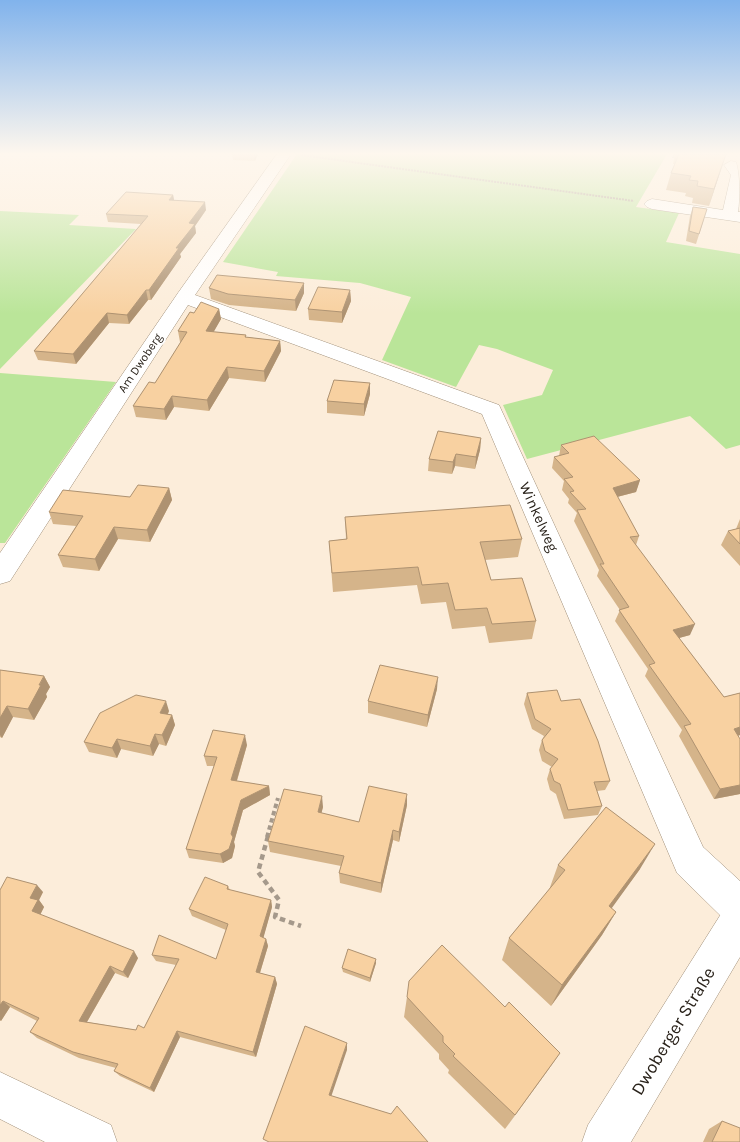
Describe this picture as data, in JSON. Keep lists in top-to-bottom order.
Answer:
{
  "streets": {
    "street": ["Am Dwoberg", "Winkelweg", "Dwoberger Straße"]
  },
  "crossings": [
    ["Am Dwoberg", "Winkelweg"]
  ]
}
